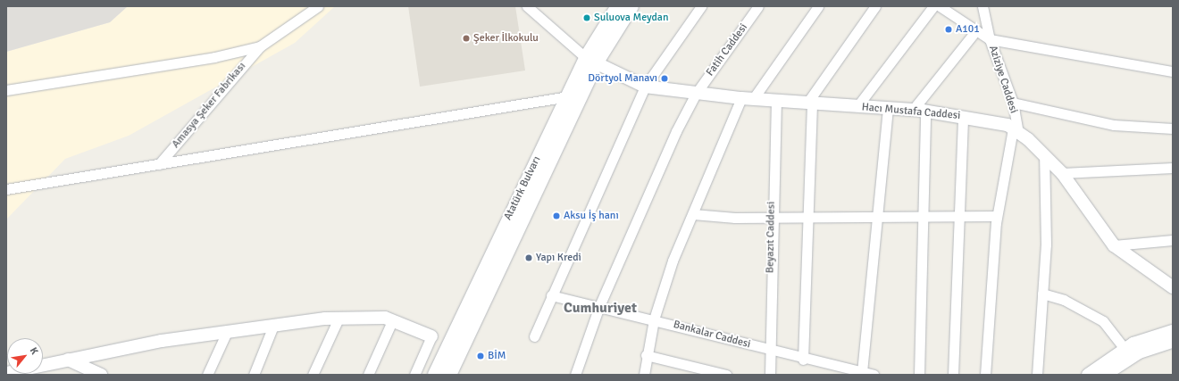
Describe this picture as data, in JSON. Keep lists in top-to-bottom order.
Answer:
{
  "streets": {
    "main road": ["Atatürk Bulvarı"],
    "street": [
      "Fatih Caddesi",
      "Aziziye Caddesi",
      "Amasya Şeker Fabrikası",
      "Hacı Mustafa Caddesi",
      "Beyazıt Caddesi",
      "Bankalar Caddesi"
    ]
  },
  "crossings": [
    ["Fatih Caddesi", "Hacı Mustafa Caddesi"],
    ["Fatih Caddesi", "Bankalar Caddesi"],
    ["Aziziye Caddesi", "Hacı Mustafa Caddesi"],
    ["Hacı Mustafa Caddesi", "Atatürk Bulvarı"],
    ["Hacı Mustafa Caddesi", "Beyazıt Caddesi"],
    ["Beyazıt Caddesi", "Bankalar Caddesi"]
  ],
  "districts": ["Cumhuriyet"],
  "places": [
    "Suluova Meydan",
    "A101",
    "Şeker İlkokulu",
    "Dörtyol Manavı",
    "Aksu İş hanı",
    "Yapı Kredi",
    "BİM"
  ],
  "north": "top right"
}
